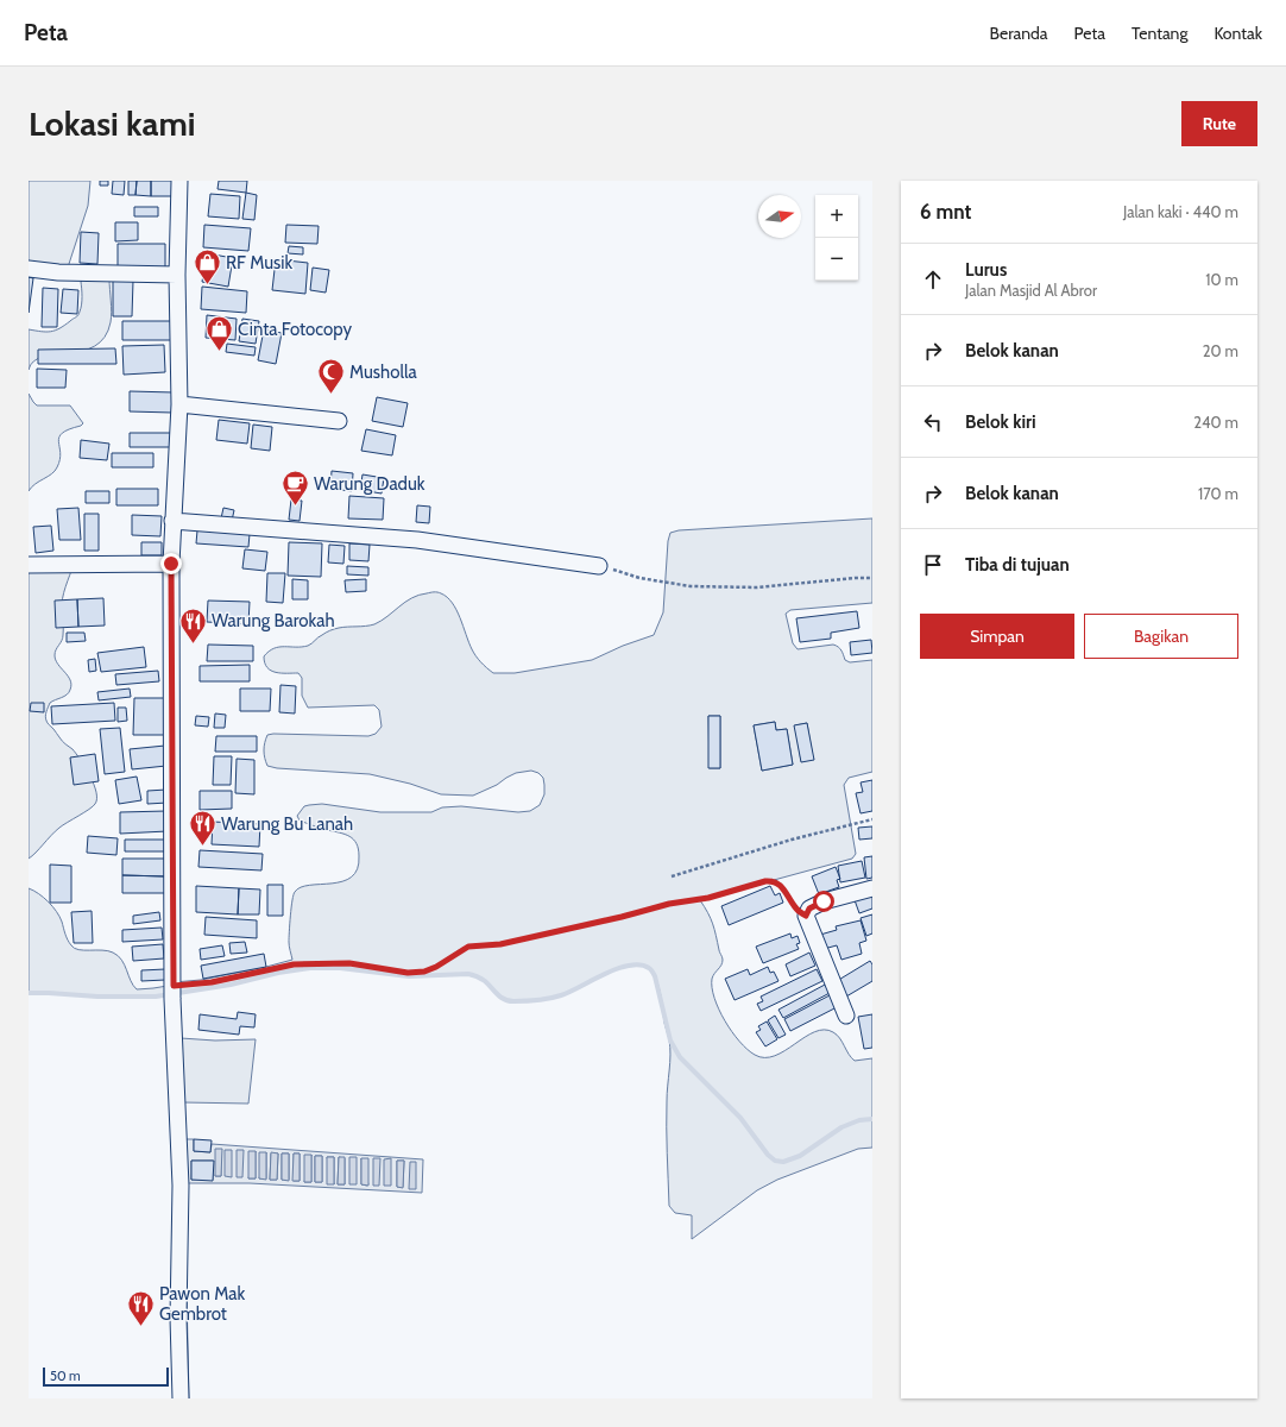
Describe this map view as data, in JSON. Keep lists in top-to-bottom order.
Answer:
{
  "places": {
    "shop": ["RF Musik", "Cinta Fotocopy"],
    "mosque": ["Musholla"],
    "cafe": ["Warung Daduk"],
    "restaurant": ["Warung Barokah", "Warung Bu Lanah", "Pawon Mak Gembrot"]
  },
  "scale_bar": "50 m",
  "north": "right",
  "page": {
    "header": "Peta",
    "nav": [
      "Beranda",
      "Peta",
      "Tentang",
      "Kontak"
    ],
    "buttons": [
      "Rute",
      ["Simpan", "Bagikan"]
    ],
    "title": "Lokasi kami",
    "heading": ["6 mnt", "Jalan kaki · 440 m"],
    "map_buttons": ["+", "−"],
    "list": [
      ["Lurus", "Jalan Masjid Al Abror", "10 m"],
      ["Belok kanan", "20 m"],
      ["Belok kiri", "240 m"],
      ["Belok kanan", "170 m"],
      "Tiba di tujuan"
    ],
    "scale": "50 m"
  }
}
